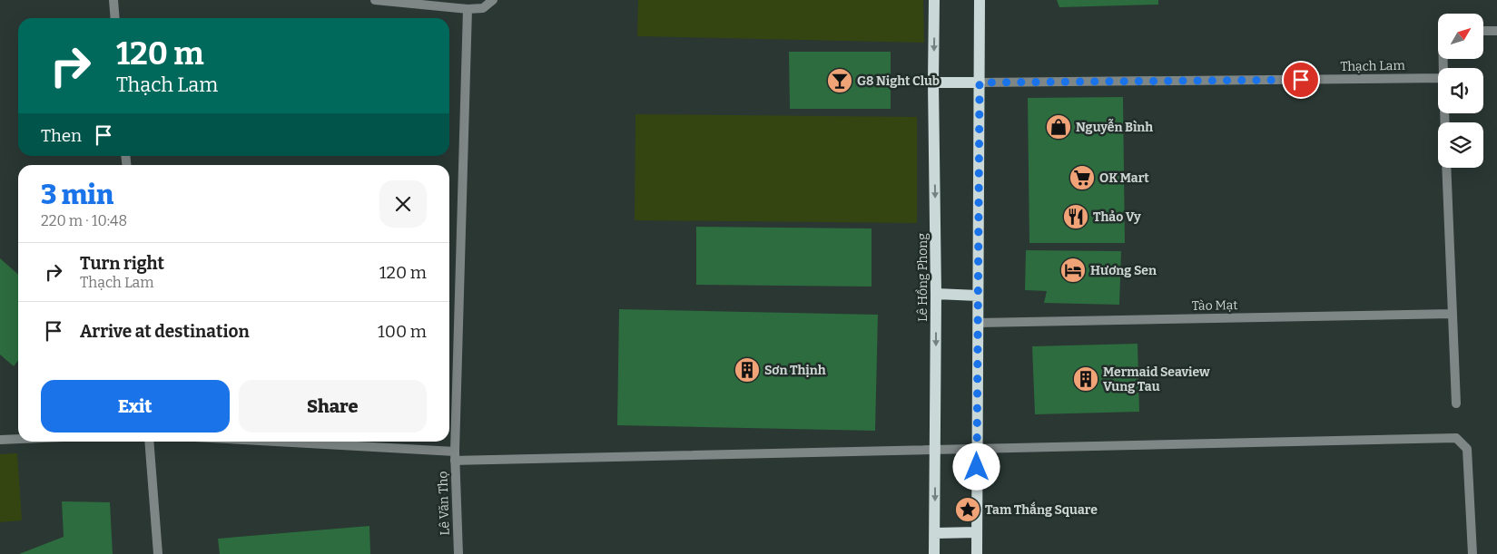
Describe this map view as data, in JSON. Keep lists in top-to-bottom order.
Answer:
{
  "streets": {
    "main road": ["Lê Hồng Phong"],
    "street": ["Thạch Lam", "Tào Mạt", "Lê Văn Thọ"]
  },
  "places": {
    "bar": ["G8 Night Club"],
    "shop": ["Nguyễn Bình"],
    "supermarket": ["OK Mart"],
    "restaurant": ["Thảo Vy"],
    "hotel": ["Hương Sen"],
    "building": ["Sơn Thịnh", "Mermaid Seaview Vung Tau"],
    "place": ["Tam Thắng Square"]
  },
  "north": "top right",
  "page": {
    "turn": ["120 m", "Thạch Lam"],
    "then": "Then",
    "heading": ["3 min", "220 m · 10:48"],
    "list": [
      {
        "name": "Turn right",
        "note": "Thạch Lam",
        "value": "120 m"
      },
      {
        "name": "Arrive at destination",
        "value": "100 m"
      }
    ],
    "buttons": ["Exit", "Share"]
  }
}
